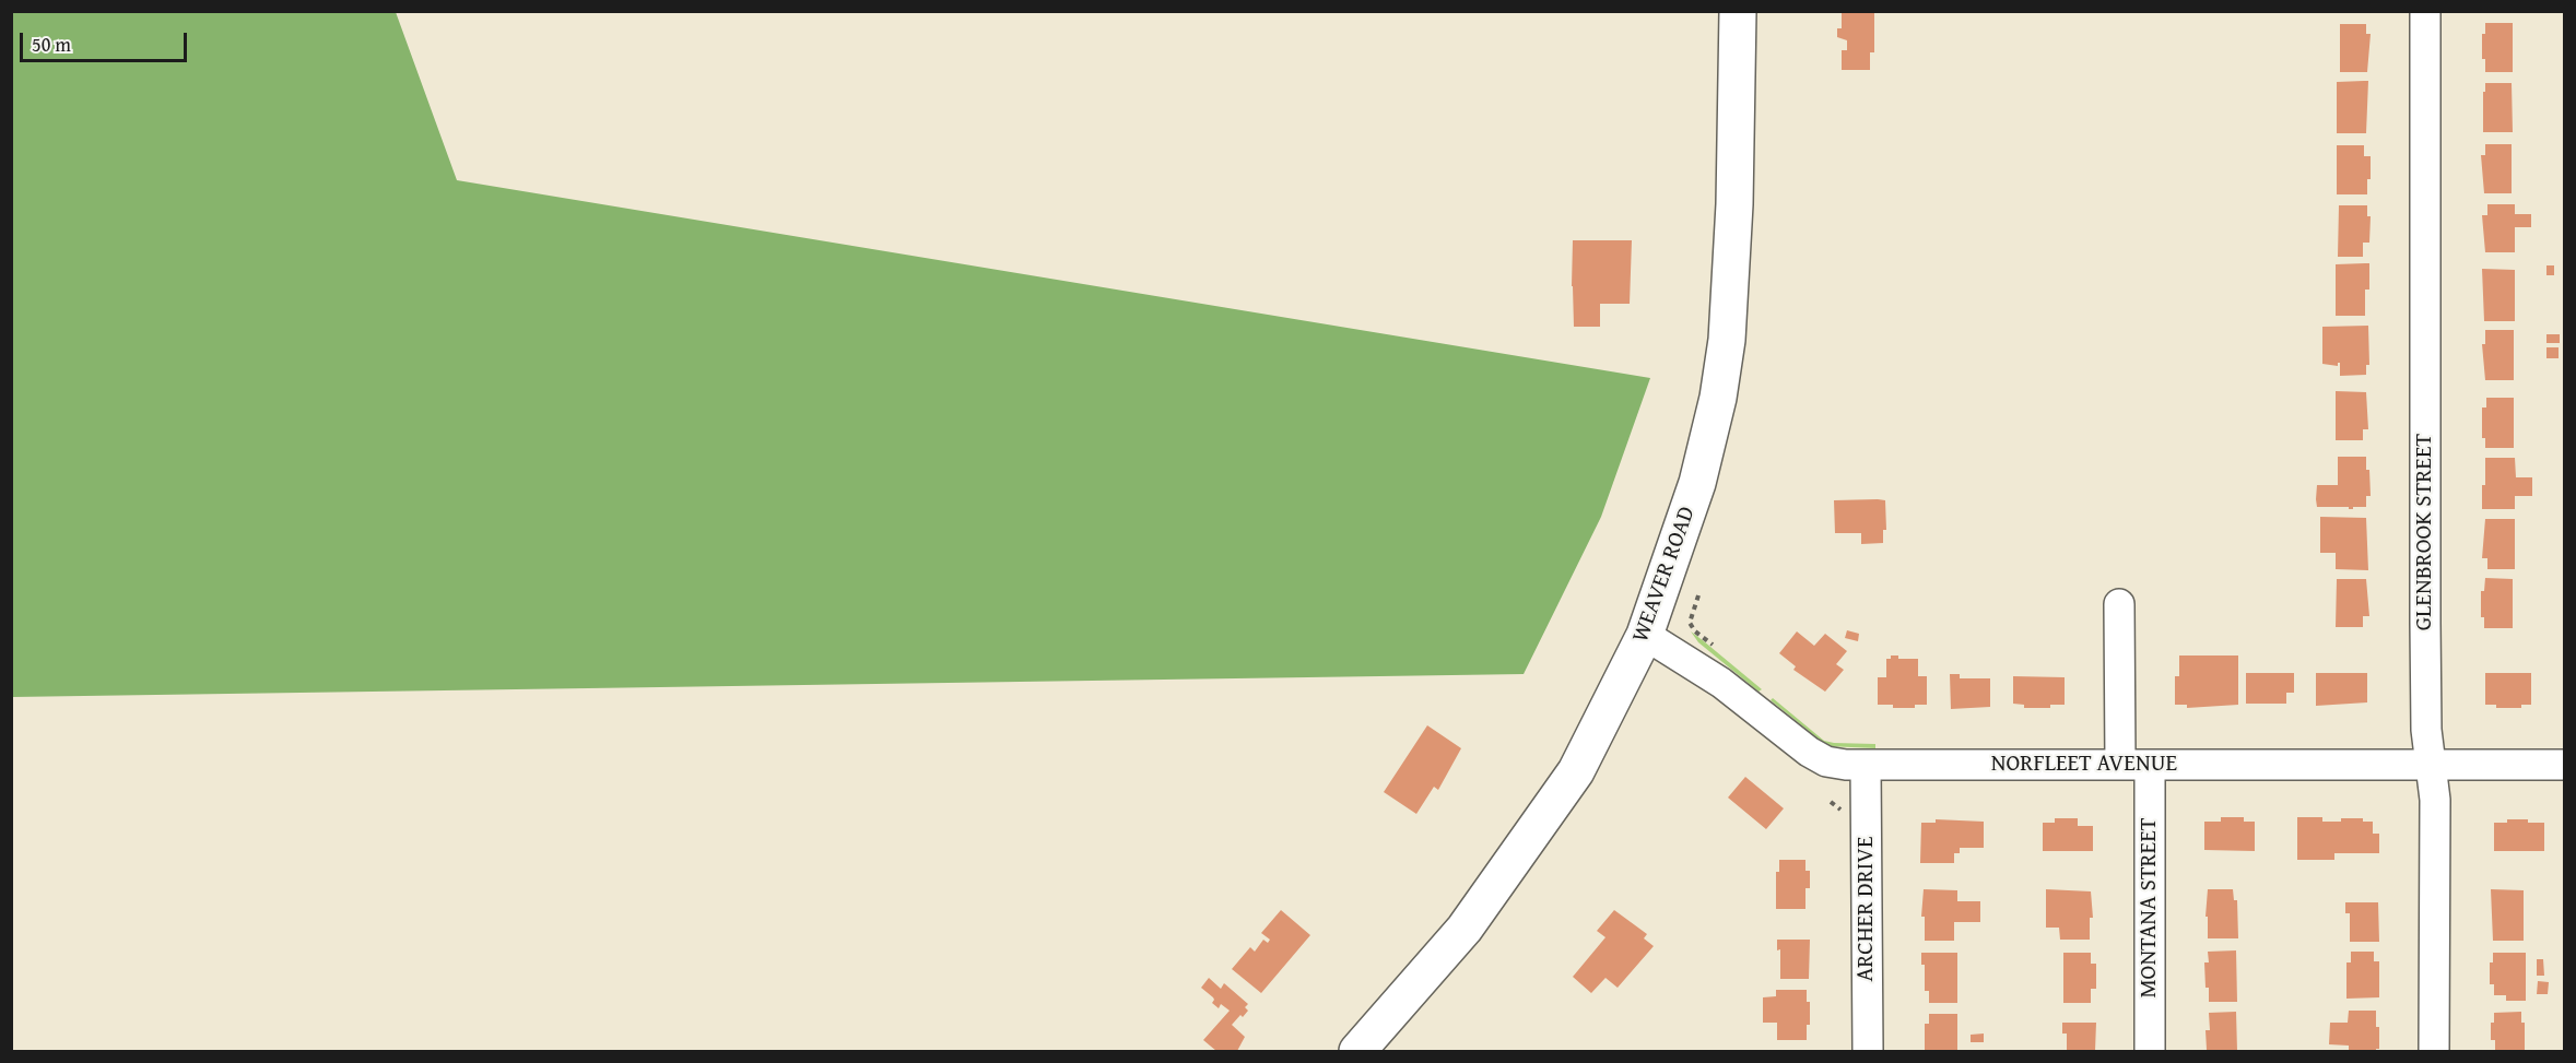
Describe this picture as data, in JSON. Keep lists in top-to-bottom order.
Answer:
{
  "streets": {
    "main road": ["WEAVER ROAD"],
    "street": [
      "GLENBROOK STREET",
      "NORFLEET AVENUE",
      "MONTANA STREET",
      "ARCHER DRIVE"
    ]
  },
  "crossings": [
    ["GLENBROOK STREET", "NORFLEET AVENUE"],
    ["WEAVER ROAD", "NORFLEET AVENUE"],
    ["NORFLEET AVENUE", "MONTANA STREET"],
    ["NORFLEET AVENUE", "ARCHER DRIVE"]
  ],
  "scale_bar": "50 m"
}
